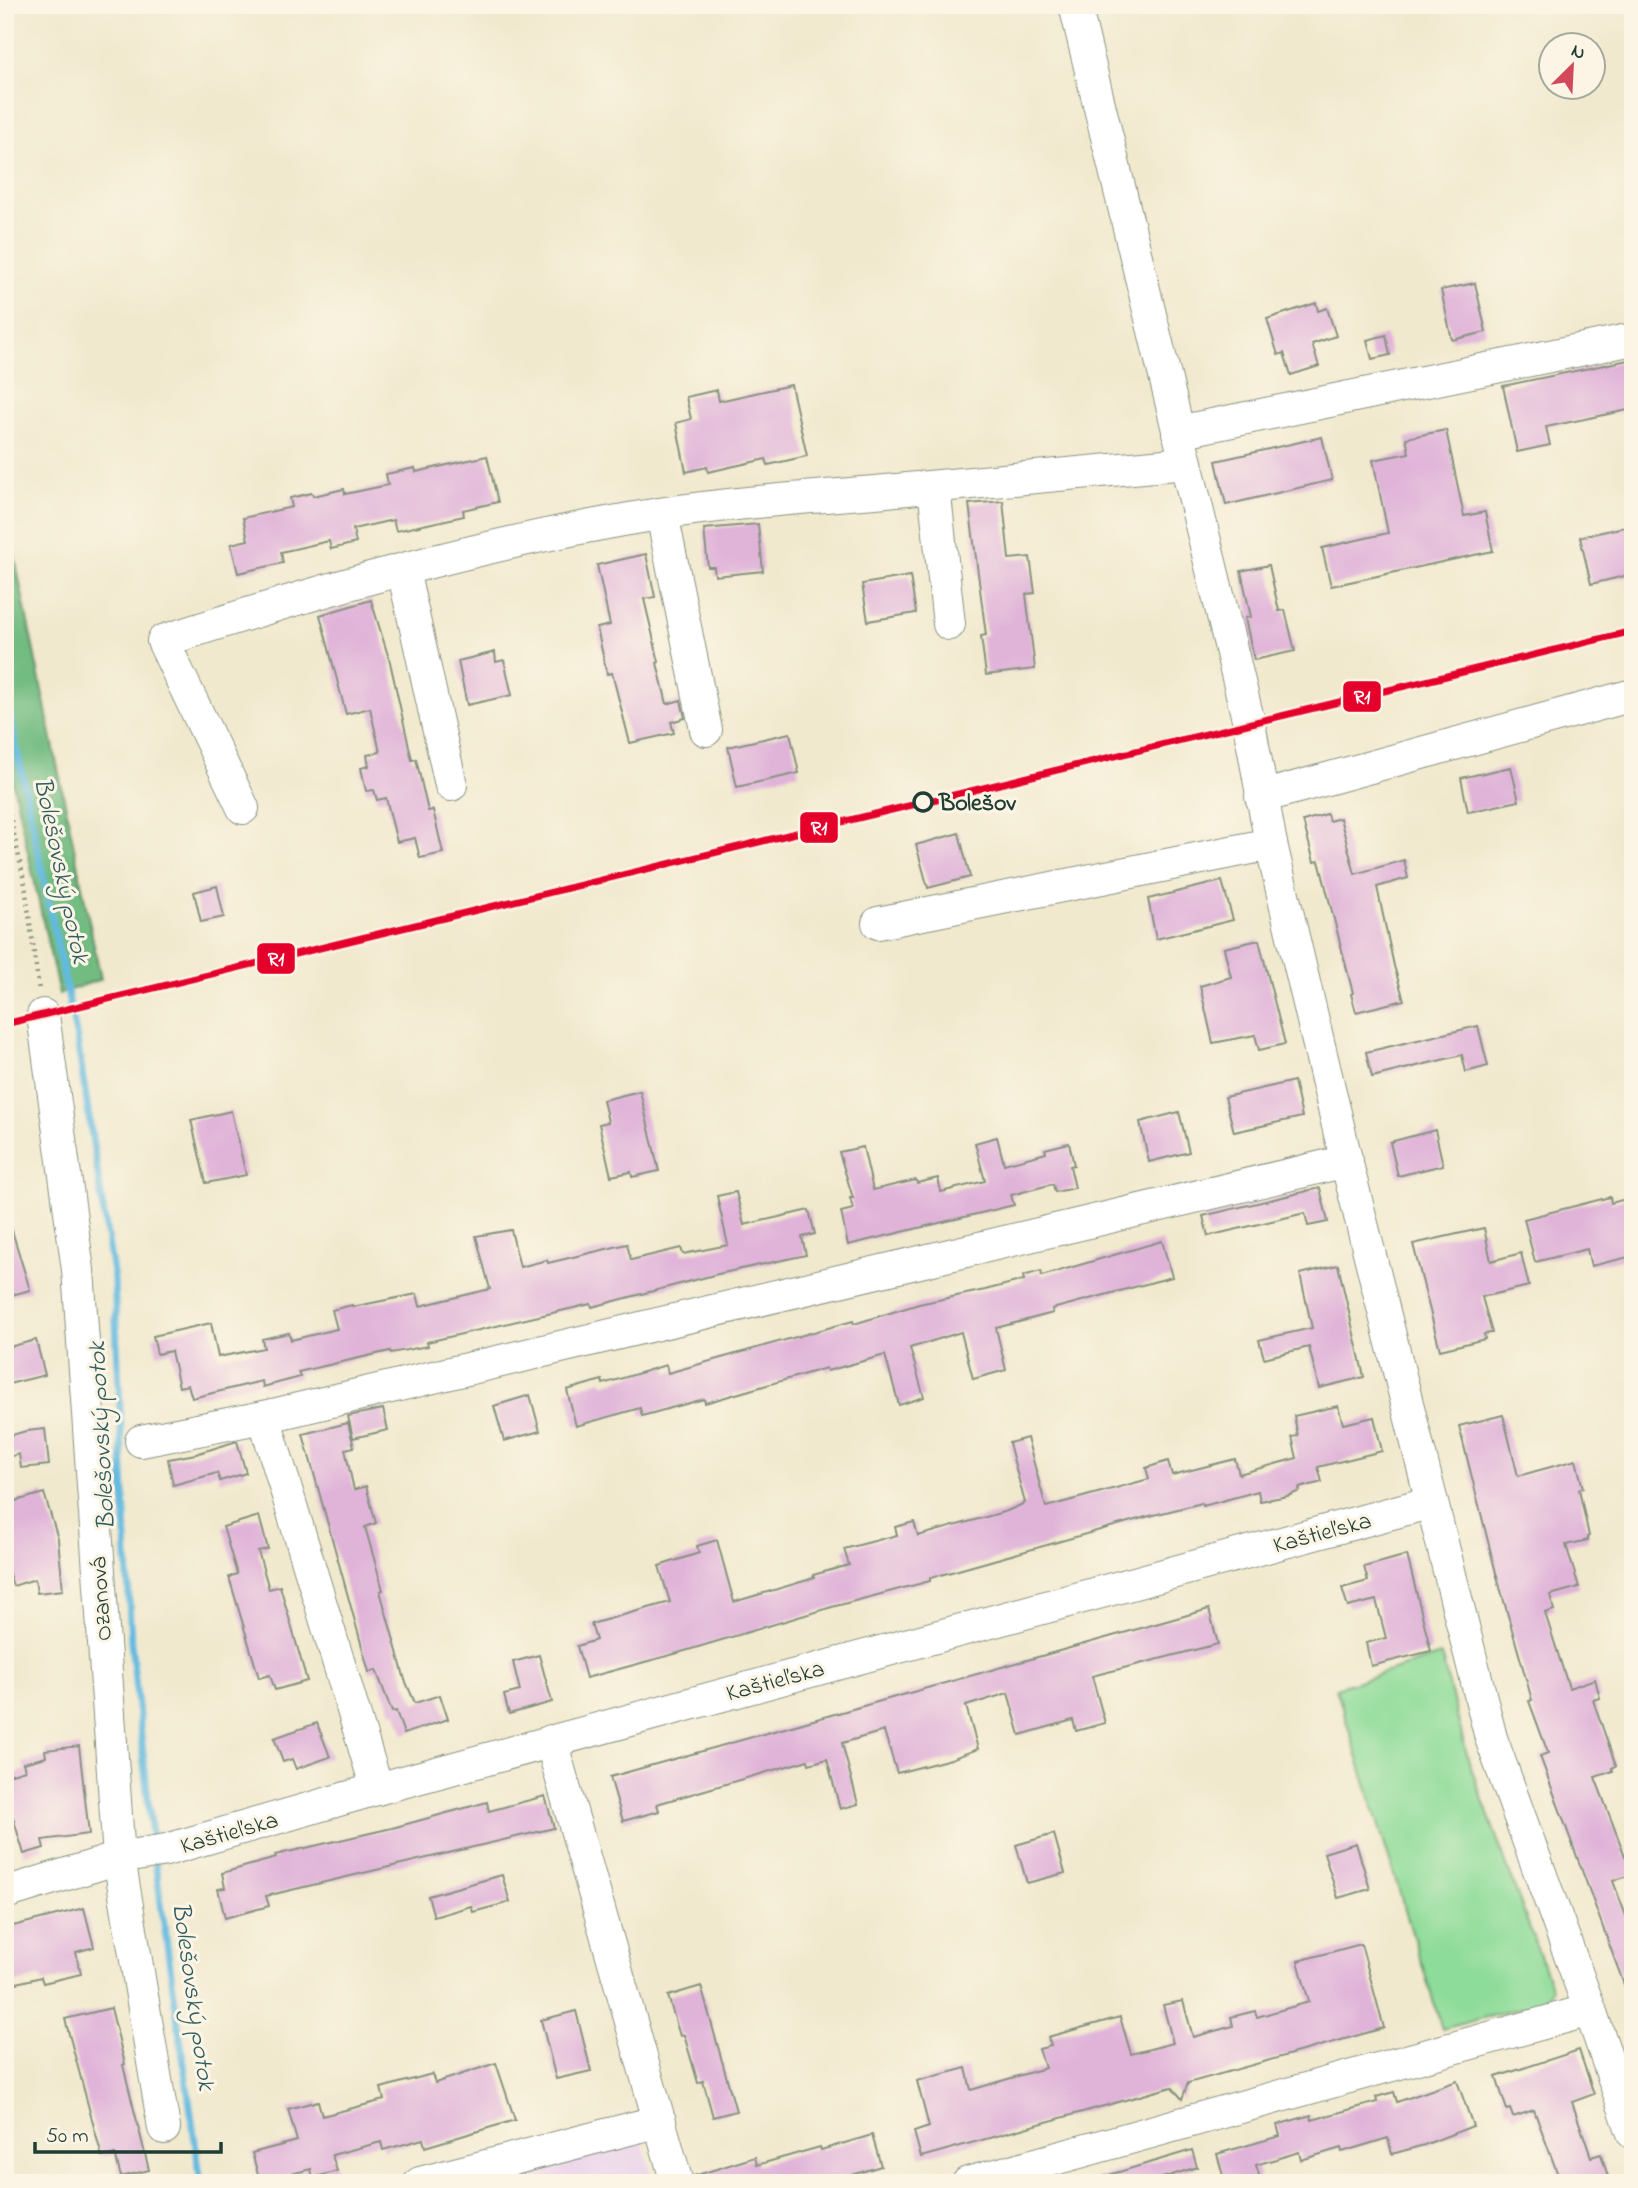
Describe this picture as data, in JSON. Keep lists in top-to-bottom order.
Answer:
{
  "streets": {
    "street": ["Kaštieľska", "Ozanová"]
  },
  "crossings": [
    ["Kaštieľska", "Ozanová"]
  ],
  "water": ["Bolešovský potok"],
  "places": ["Bolešov"],
  "lines": ["transit line R1"],
  "scale_bar": "50 m",
  "north": "top right"
}
